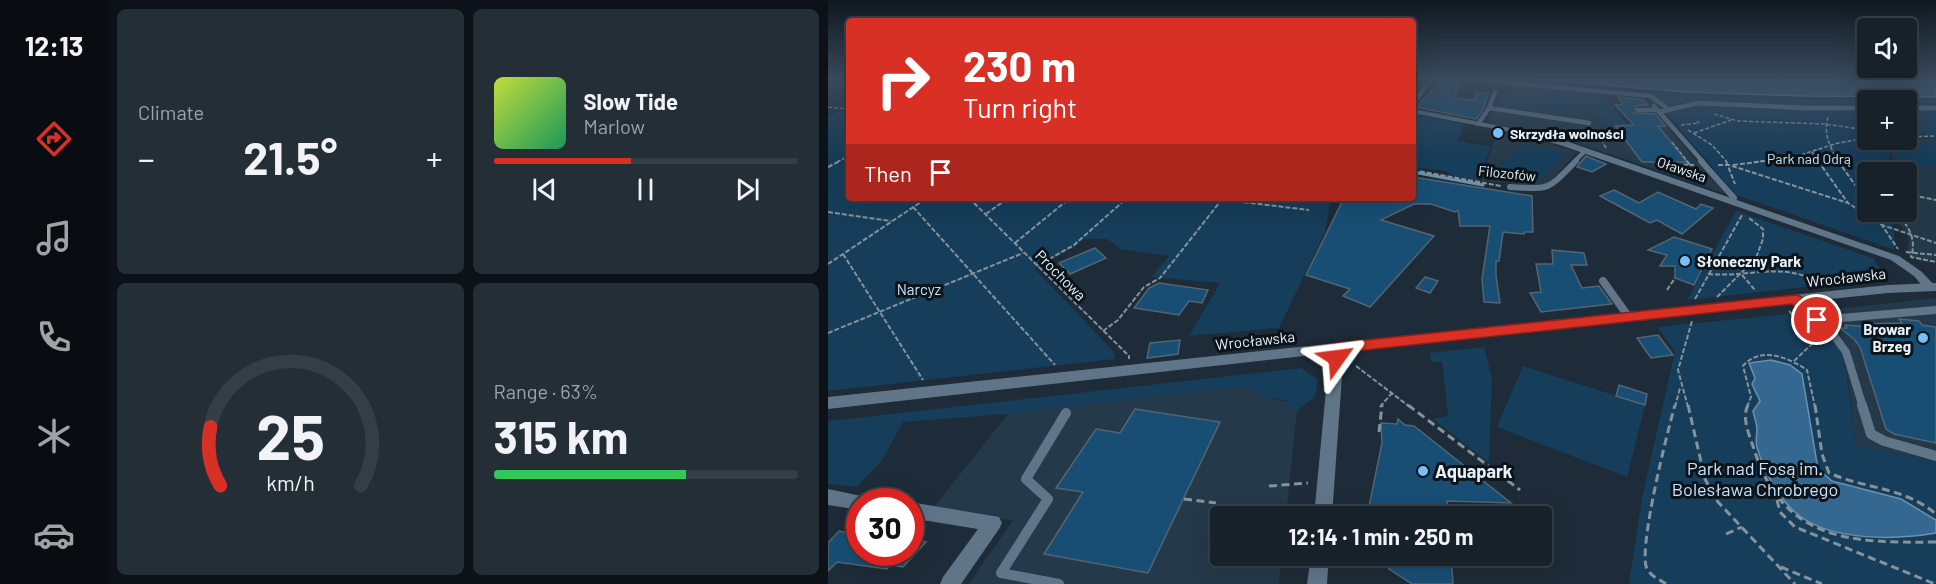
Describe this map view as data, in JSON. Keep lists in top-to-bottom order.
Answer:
{
  "streets": {
    "street": ["Oławska", "Wrocławska"],
    "lane": ["Filozofów"],
    "path": ["Prochowa"]
  },
  "crossings": [
    ["Oławska", "Filozofów"],
    ["Oławska", "Wrocławska"],
    ["Prochowa", "Wrocławska"]
  ],
  "parks": ["Park nad Odrą", "Narcyz", "Park nad Fosą im. Bolesława Chrobrego"],
  "places": [
    "Skrzydła wolności",
    "Słoneczny Park",
    "Browar Brzeg",
    "Aquapark"
  ],
  "page": {
    "tabs": "12:13",
    "tile": [
      "Climate",
      ["Range · 63%", "315 km"]
    ],
    "map_buttons": ["+", "−"],
    "turn": ["230 m", "Turn right"],
    "song": ["Slow Tide", "Marlow"],
    "heat": ["−", "21.5°", "+"],
    "then": "Then",
    "limit": "30",
    "trip": "12:14 · 1 min · 250 m",
    "gauge": ["25", "km/h"]
  }
}
